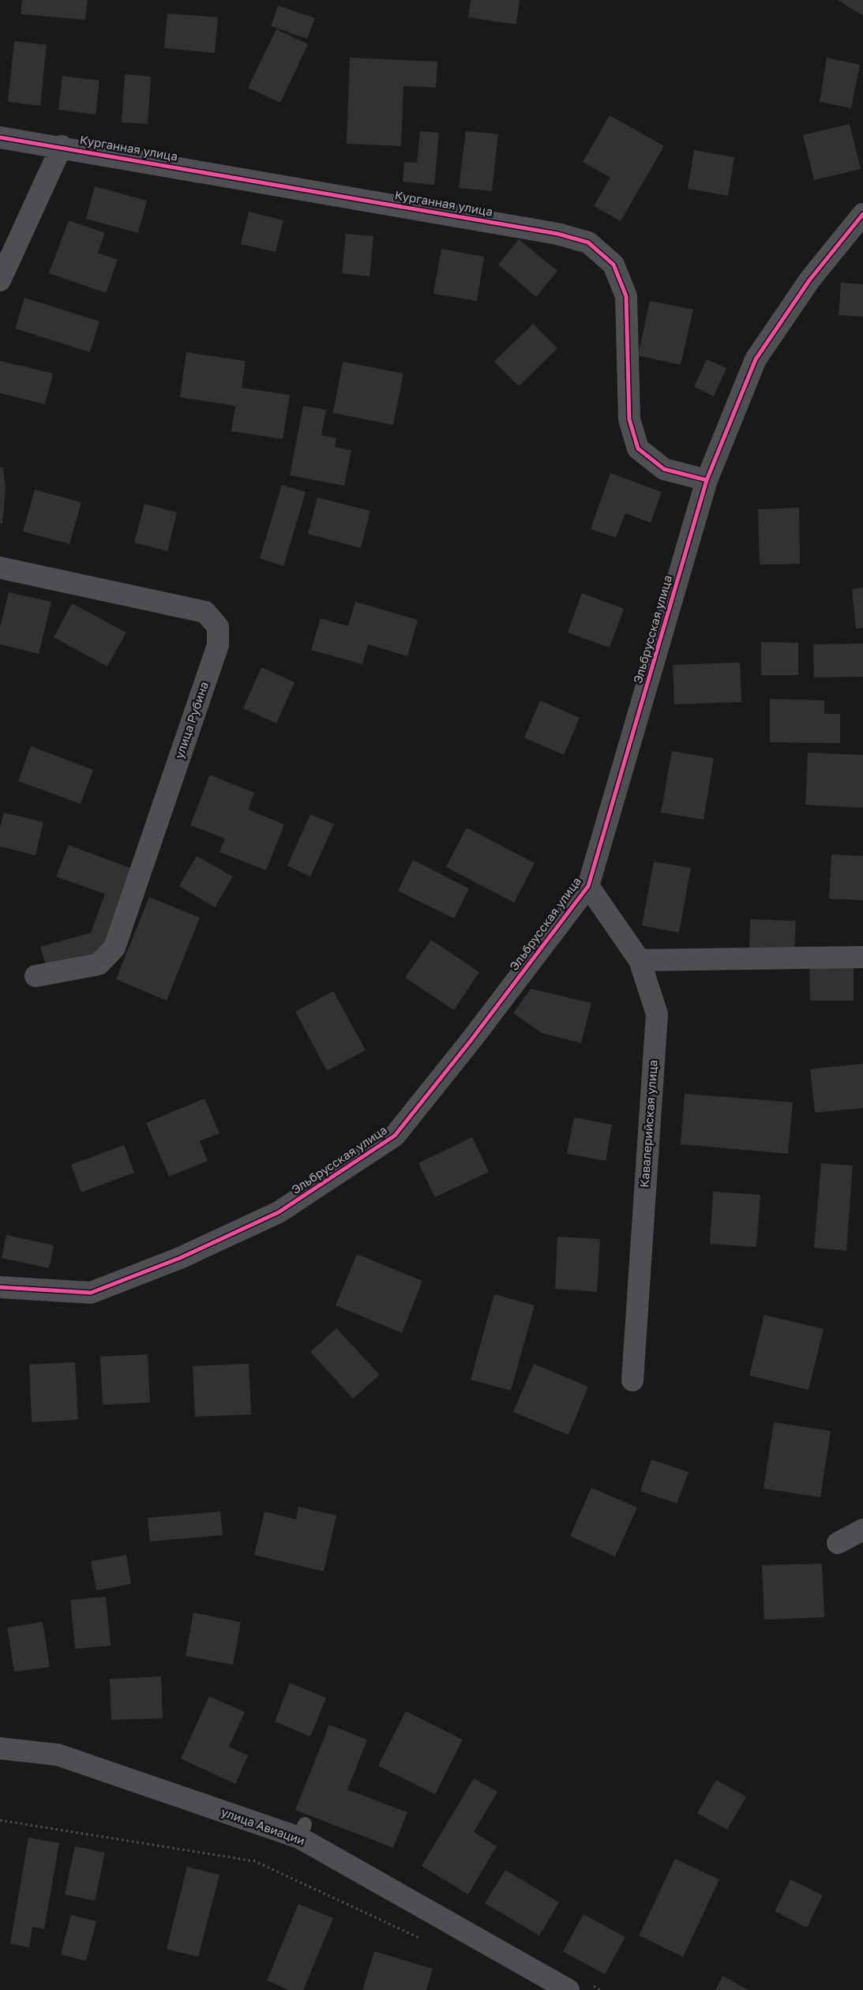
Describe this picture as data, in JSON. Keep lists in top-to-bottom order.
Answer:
{
  "streets": {
    "street": [
      "Курганная улица",
      "Эльбрусская улица",
      "улица Рубина",
      "Кавалерийская улица",
      "улица Авиации"
    ]
  },
  "crossings": [
    ["Курганная улица", "Эльбрусская улица"],
    ["Эльбрусская улица", "Кавалерийская улица"]
  ]
}
